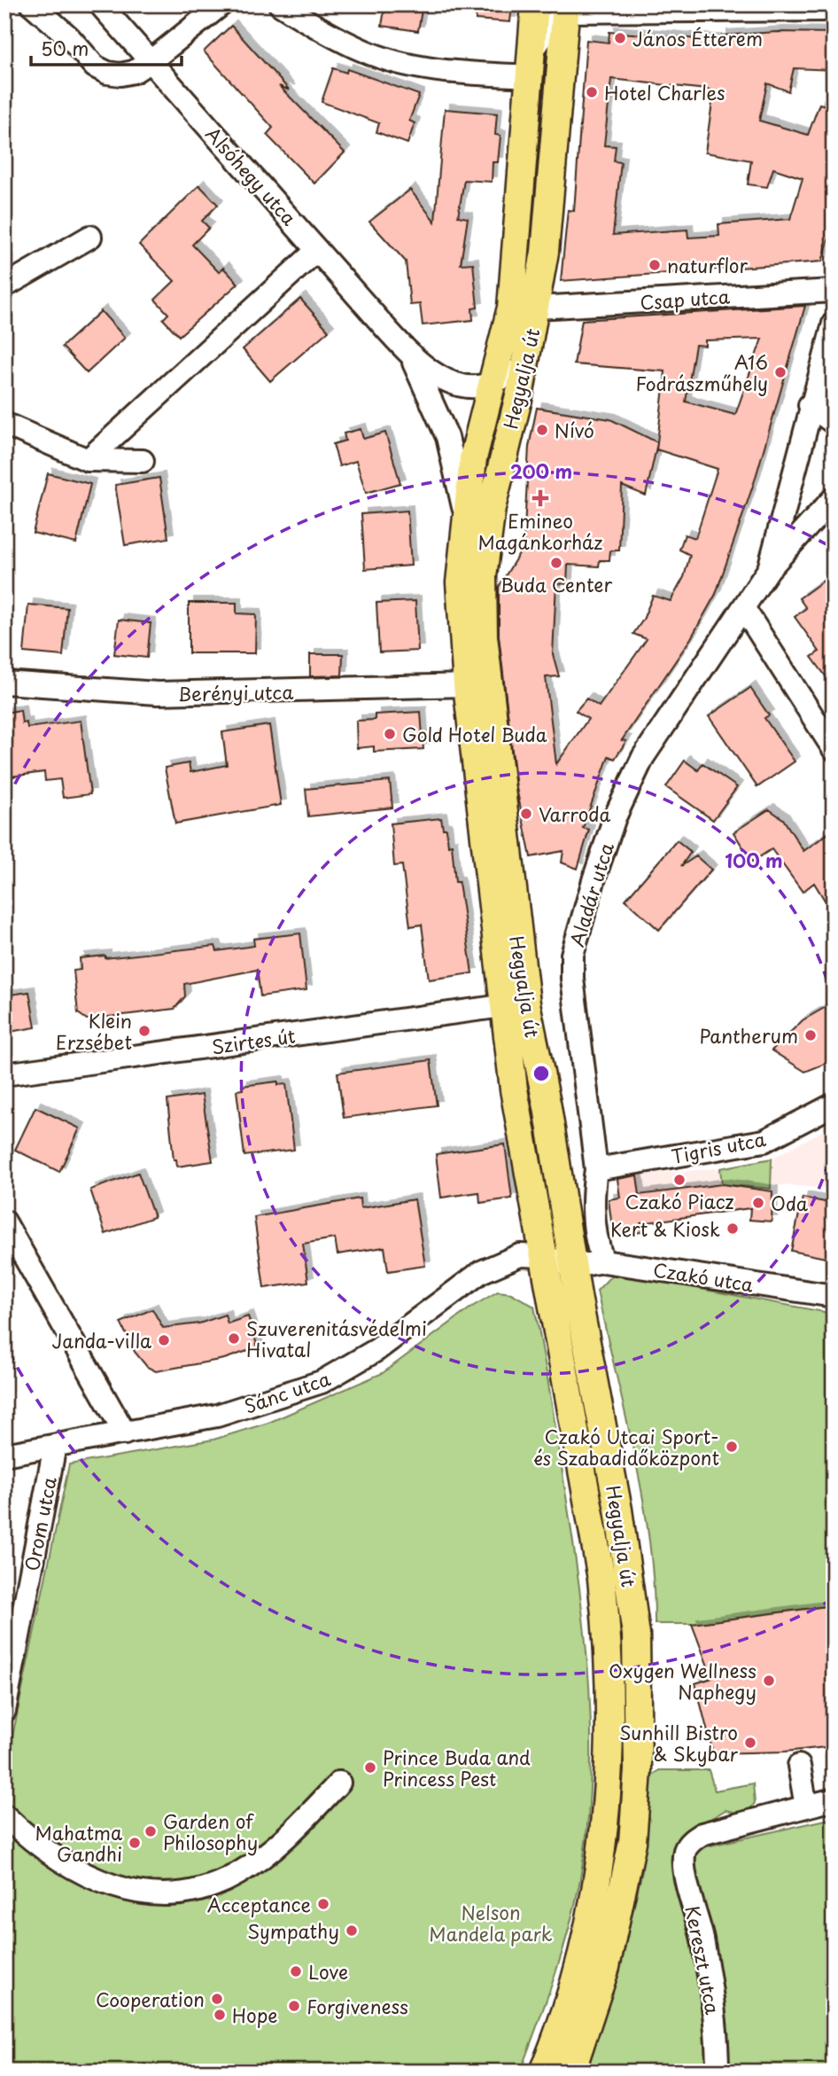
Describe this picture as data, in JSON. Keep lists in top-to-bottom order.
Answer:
{
  "streets": {
    "main road": ["Hegyalja út"],
    "street": [
      "Alsóhegy utca",
      "Csap utca",
      "Berényi utca",
      "Aladár utca",
      "Szirtes út",
      "Tigris utca",
      "Czakó utca",
      "Sánc utca",
      "Orom utca",
      "Kereszt utca"
    ]
  },
  "crossings": [
    ["Alsóhegy utca", "Hegyalja út"],
    ["Csap utca", "Hegyalja út"],
    ["Hegyalja út", "Berényi utca"],
    ["Hegyalja út", "Szirtes út"],
    ["Hegyalja út", "Czakó utca"],
    ["Hegyalja út", "Sánc utca"],
    ["Aladár utca", "Tigris utca"],
    ["Aladár utca", "Czakó utca"],
    ["Czakó utca", "Sánc utca"],
    ["Sánc utca", "Orom utca"]
  ],
  "parks": ["Nelson Mandela park"],
  "places": {
    "other": [
      "János Étterem",
      "Hotel Charles",
      "naturflor",
      "A16 Fodrászműhely",
      "Nívó",
      "Buda Center",
      "Gold Hotel Buda",
      "Varroda",
      "Klein Erzsébet",
      "Pantherum",
      "Czakó Piacz",
      "Oda",
      "Kert & Kiosk",
      "Szuverenitásvédelmi Hivatal",
      "Janda-villa",
      "Czakó Utcai Sport- és Szabadidőközpont",
      "Oxygen Wellness Naphegy",
      "Sunhill Bistro & Skybar",
      "Prince Buda and Princess Pest",
      "Garden of Philosophy",
      "Mahatma Gandhi",
      "Acceptance",
      "Sympathy",
      "Love",
      "Cooperation",
      "Forgiveness",
      "Hope"
    ],
    "health": ["Emineo Magánkorház"]
  },
  "scale_bar": "50 m",
  "rings": ["200 m", "100 m"]
}
